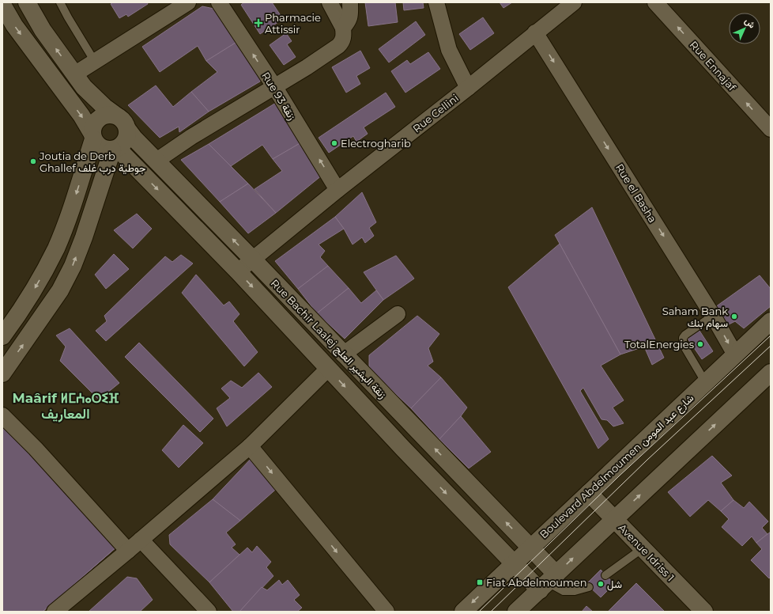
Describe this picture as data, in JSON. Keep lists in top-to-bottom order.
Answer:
{
  "streets": {
    "main road": ["Rue Bachir Laalej زنقة البشير العلج", "Boulevard Abdelmoumen شارع عبد المومن", "Avenue Idriss 1"],
    "street": [
      "Rue Ennajaf",
      "Rue 93 زنقة",
      "Rue Cellini",
      "Rue el Basha"
    ]
  },
  "crossings": [
    ["Rue 93 زنقة", "Rue Cellini"],
    ["Rue Cellini", "Rue el Basha"],
    ["Rue Cellini", "Rue Bachir Laalej زنقة البشير العلج"],
    ["Rue el Basha", "Boulevard Abdelmoumen شارع عبد المومن"],
    ["Rue Bachir Laalej زنقة البشير العلج", "Boulevard Abdelmoumen شارع عبد المومن"],
    ["Boulevard Abdelmoumen شارع عبد المومن", "Avenue Idriss 1"]
  ],
  "one_way": ["Rue Ennajaf", "Rue 93 زنقة", "Rue el Basha"],
  "districts": ["Maârif ⵍⵎⵄⴰⵔⵉⴼ المعاريف"],
  "places": {
    "health": ["Pharmacie Attissir"],
    "other": [
      "Electrogharib",
      "Joutia de Derb Ghallef جوطية درب غلف",
      "Saham Bank سهام بنك",
      "TotalEnergies",
      "شل"
    ],
    "transit": ["Fiat Abdelmoumen"]
  },
  "north": "top right"
}
